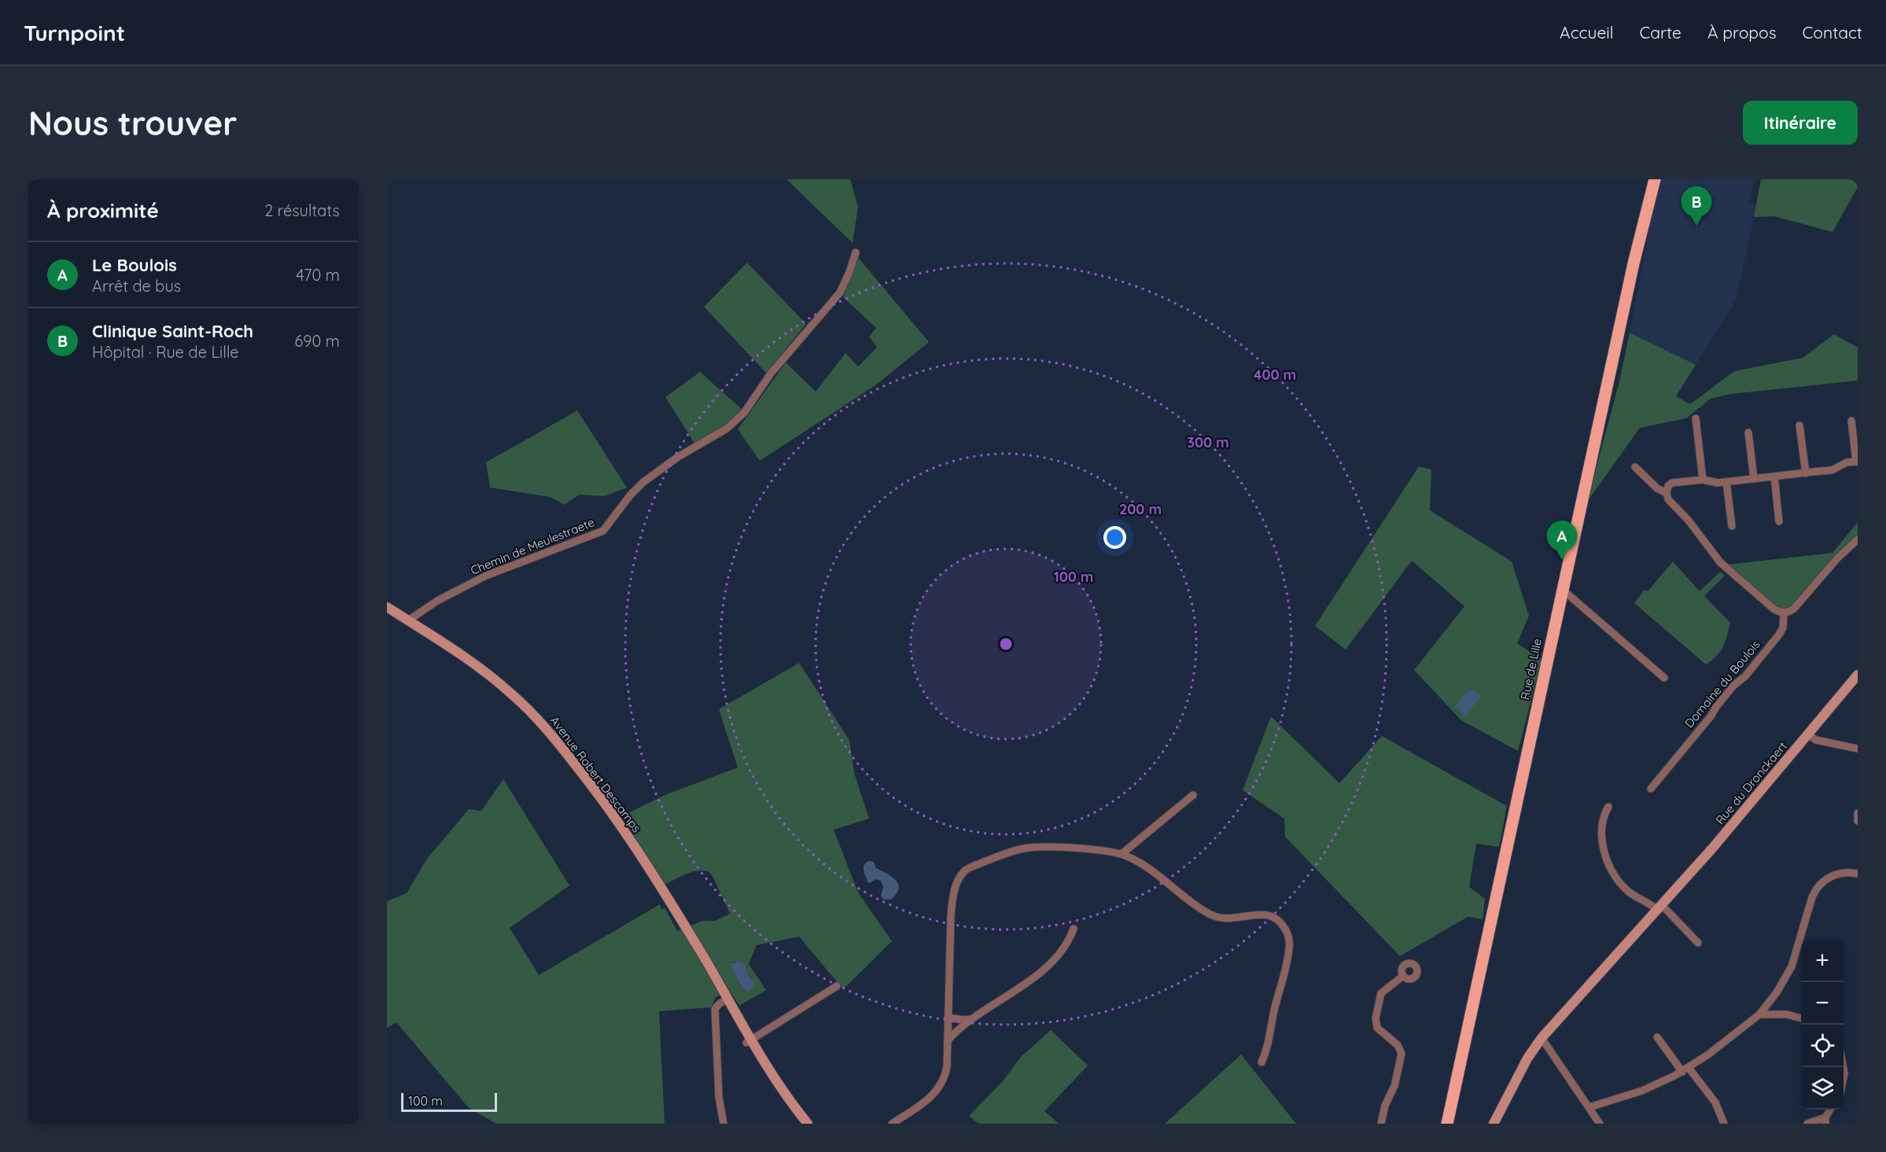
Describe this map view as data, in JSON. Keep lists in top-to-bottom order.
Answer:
{
  "streets": {
    "main road": ["Rue de Lille", "Avenue Robert Descamps", "Rue du Dronckaert"],
    "street": ["Chemin de Meulestraete", "Domaine du Boulois"]
  },
  "crossings": [
    ["Chemin de Meulestraete", "Avenue Robert Descamps"]
  ],
  "scale_bar": "100 m",
  "page": {
    "header": "Turnpoint",
    "nav": [
      "Accueil",
      "Carte",
      "À propos",
      "Contact"
    ],
    "buttons": "Itinéraire",
    "title": "Nous trouver",
    "heading": ["À proximité", "2 résultats"],
    "pins": ["B", "A"],
    "list": [
      {
        "mark": "A",
        "name": "Le Boulois",
        "note": "Arrêt de bus",
        "value": "470 m"
      },
      {
        "mark": "B",
        "name": "Clinique Saint-Roch",
        "note": "Hôpital · Rue de Lille",
        "value": "690 m"
      }
    ],
    "map_buttons": ["+", "−"],
    "scale": "100 m"
  },
  "rings": [
    "400 m",
    "300 m",
    "200 m",
    "100 m"
  ]
}
